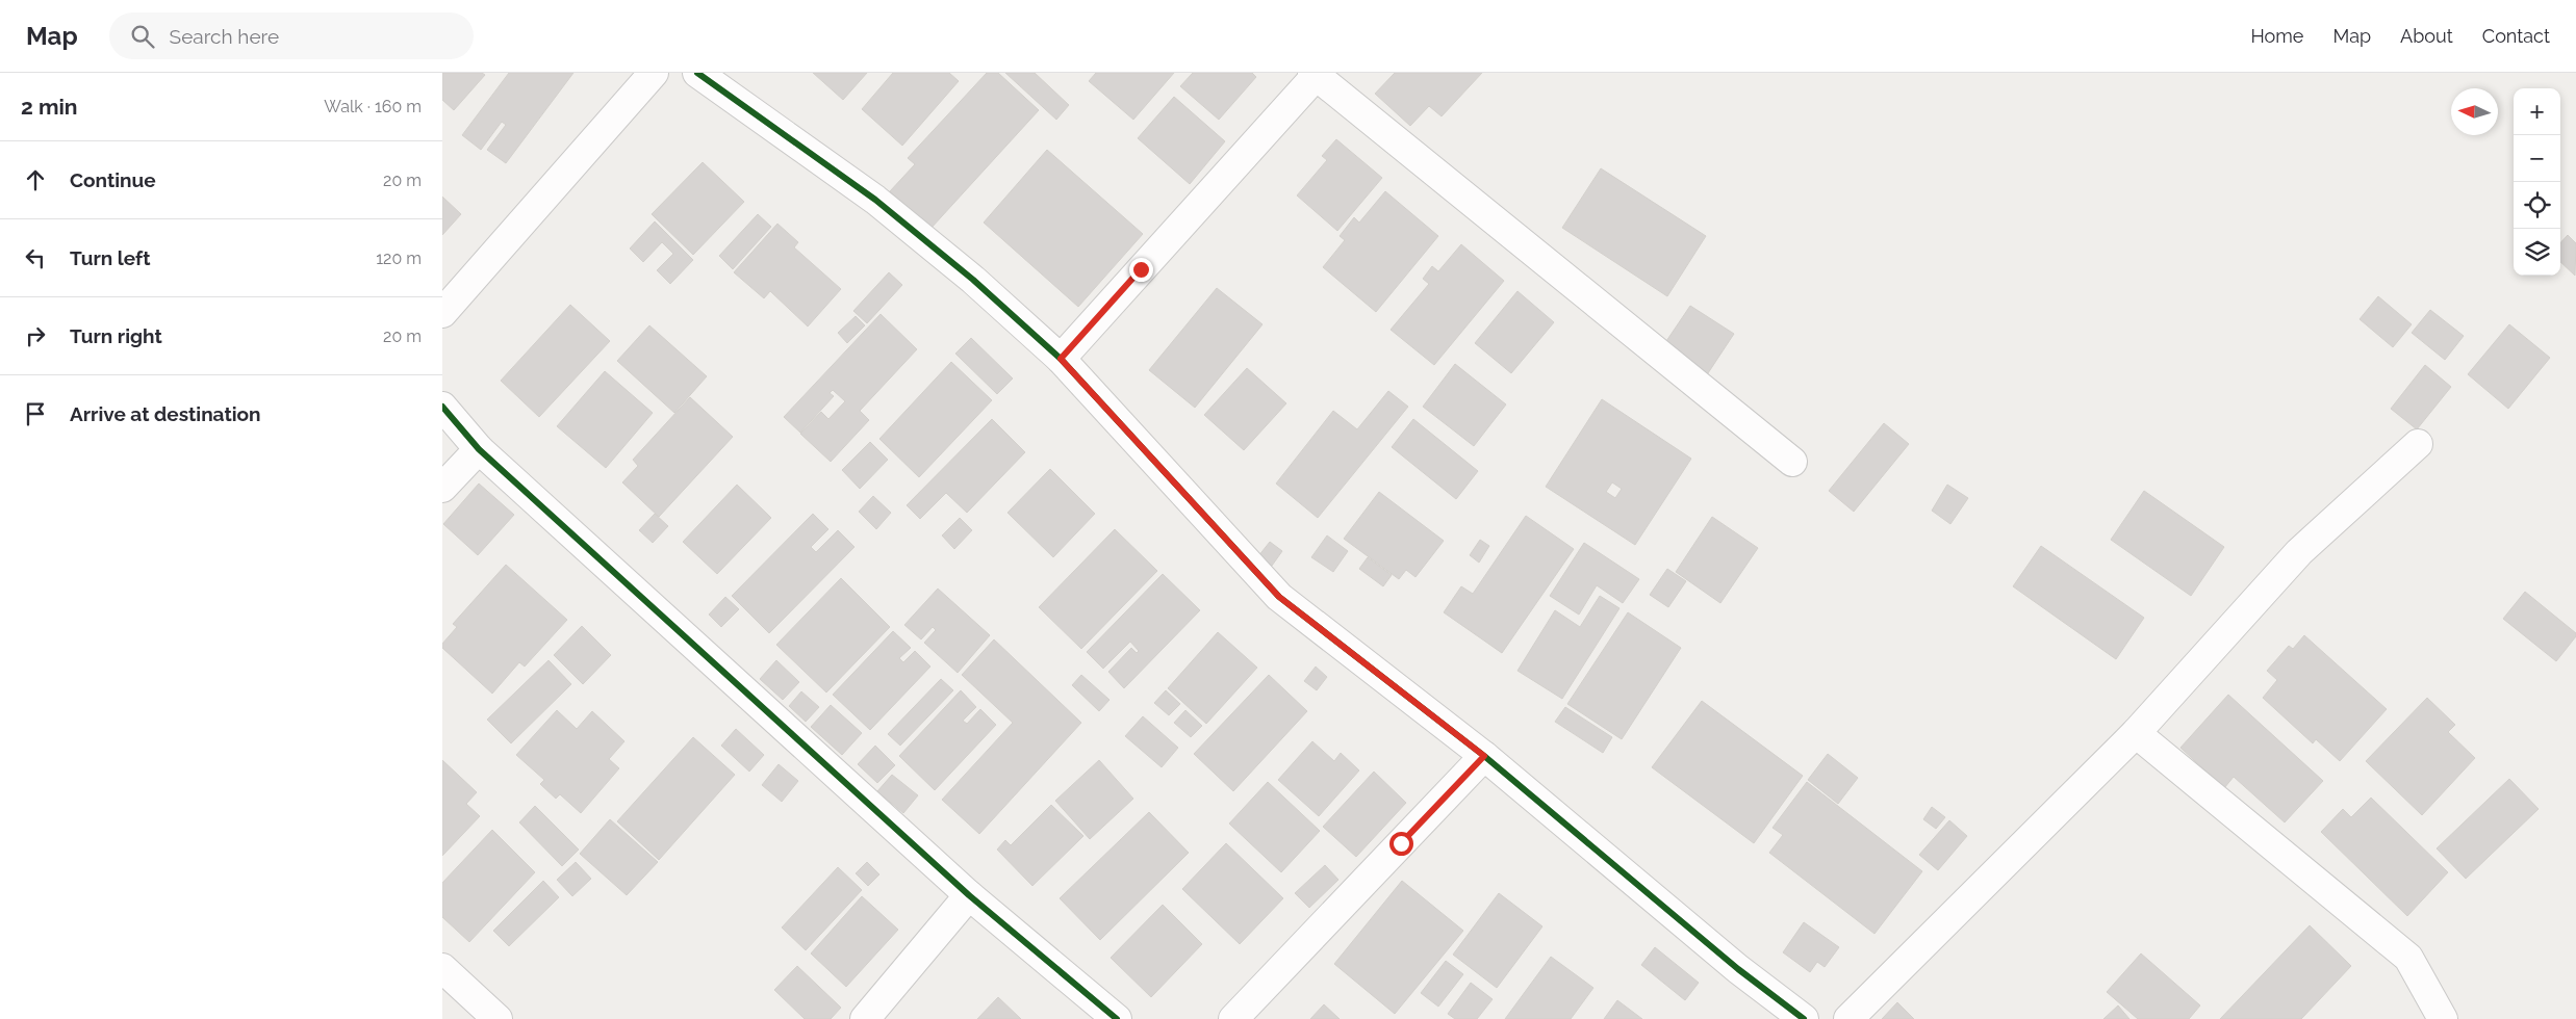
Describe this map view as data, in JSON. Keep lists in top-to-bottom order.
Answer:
{
  "north": "left",
  "page": {
    "header": "Map",
    "search": "Search here",
    "nav": [
      "Home",
      "Map",
      "About",
      "Contact"
    ],
    "heading": ["2 min", "Walk · 160 m"],
    "map_buttons": ["+", "−"],
    "list": [
      ["Continue", "20 m"],
      ["Turn left", "120 m"],
      ["Turn right", "20 m"],
      "Arrive at destination"
    ]
  }
}
